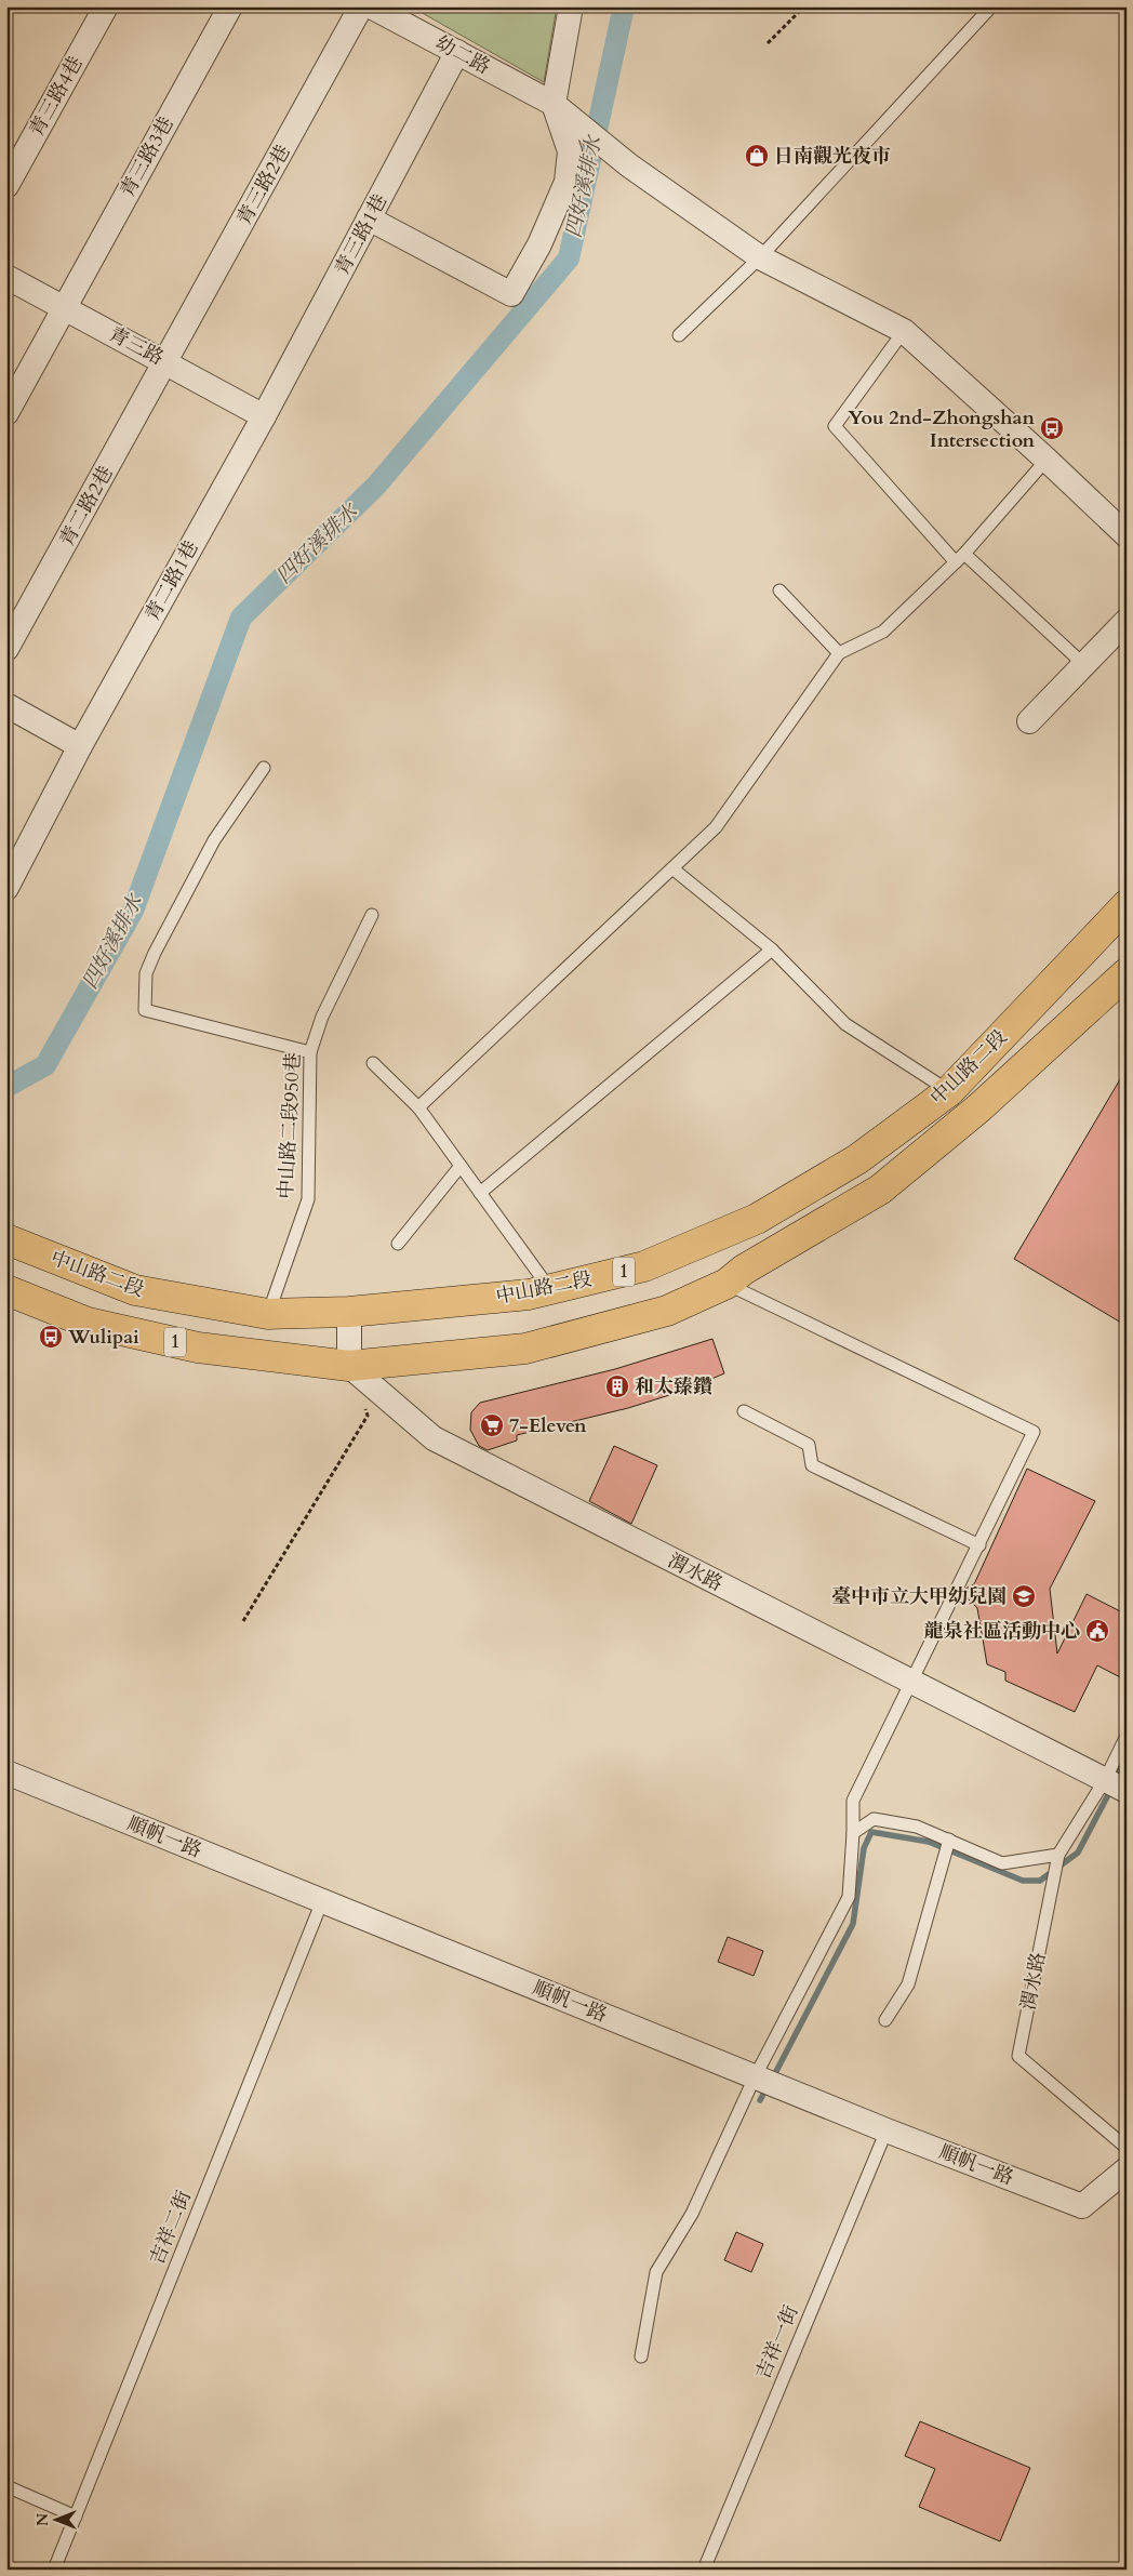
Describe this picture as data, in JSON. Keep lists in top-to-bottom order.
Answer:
{
  "streets": {
    "main road": ["中山路二段", "1"],
    "street": [
      "幼二路",
      "青三路4巷",
      "青三路3巷",
      "青三路2巷",
      "青三路1巷",
      "青三路",
      "青二路2巷",
      "青二路1巷",
      "渭水路",
      "順帆一路"
    ],
    "lane": ["中山路二段950巷", "吉祥二街", "吉祥一街"]
  },
  "crossings": [
    ["幼二路", "青三路1巷"],
    ["青三路3巷", "青三路"],
    ["青三路2巷", "青三路"],
    ["青三路2巷", "青二路2巷"],
    ["青三路1巷", "青三路"],
    ["青三路1巷", "青二路1巷"],
    ["青三路", "青二路2巷"],
    ["青三路", "青二路1巷"],
    ["中山路二段", "中山路二段950巷"],
    ["中山路二段", "渭水路"],
    ["順帆一路", "吉祥二街"],
    ["順帆一路", "吉祥一街"]
  ],
  "water": ["四好溪排水"],
  "places": {
    "shop": ["日南觀光夜市"],
    "bus stop": ["You 2nd-Zhongshan Intersection", "Wulipai"],
    "building": ["和太臻鑽"],
    "supermarket": ["7-Eleven"],
    "school or university": ["臺中市立大甲幼兒園"],
    "public building": ["龍泉社區活動中心"]
  },
  "north": "left"
}
